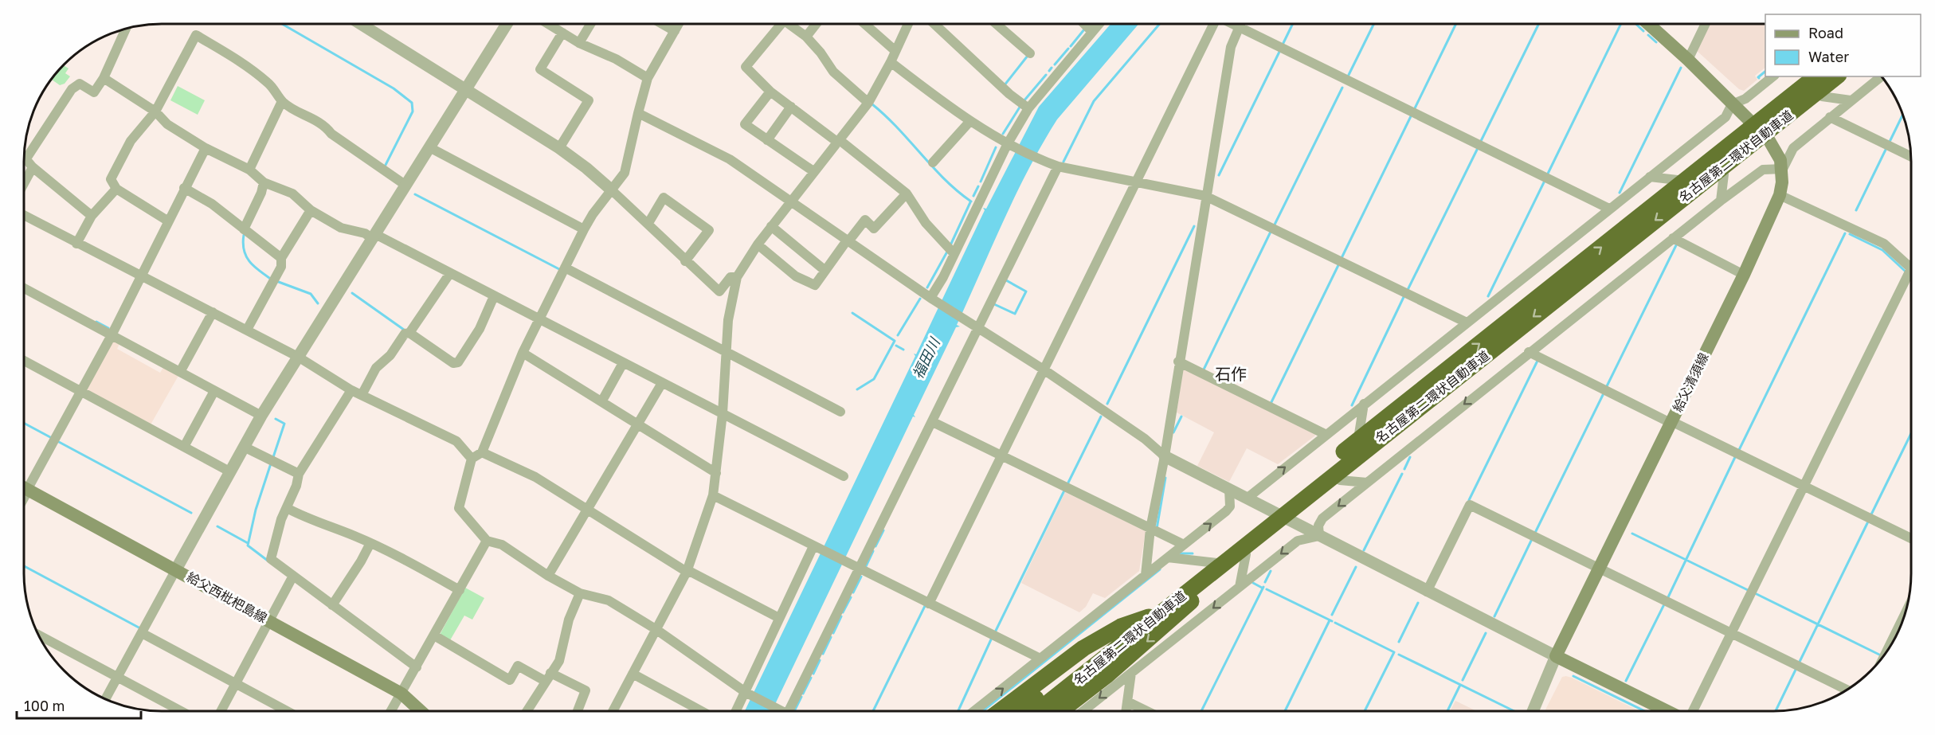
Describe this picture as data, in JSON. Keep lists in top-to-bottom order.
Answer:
{
  "streets": {
    "highway": ["名古屋第二環状自動車道"],
    "main road": ["給父清須線", "給父西枇杷島線"]
  },
  "districts": ["石作"],
  "water": ["福田川"],
  "legend": ["Road", "Water"],
  "scale_bar": "100 m"
}
